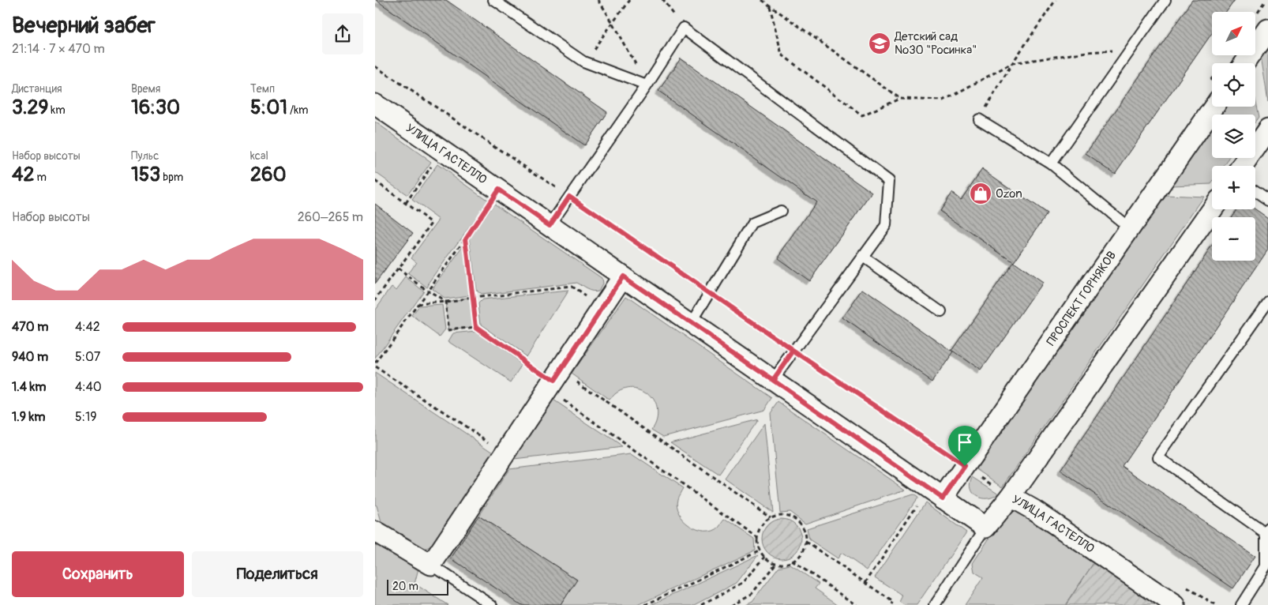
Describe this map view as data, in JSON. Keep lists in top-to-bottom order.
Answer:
{
  "streets": {
    "street": ["УЛИЦА ГАСТЕЛЛО", "ПРОСПЕКТ ГОРНЯКОВ"]
  },
  "crossings": [
    ["УЛИЦА ГАСТЕЛЛО", "ПРОСПЕКТ ГОРНЯКОВ"]
  ],
  "places": {
    "school or university": ["Детский сад №30 \"Росинка\""],
    "shop": ["Ozon"]
  },
  "scale_bar": "20 m",
  "north": "top right",
  "page": {
    "heading": ["Вечерний забег", "21:14 · 7 × 470 m"],
    "map_buttons": ["+", "−"],
    "stats": [
      ["Дистанция", "3.29 km"],
      ["Время", "16:30"],
      ["Темп", "5:01 /km"],
      ["Набор высоты", "42 m"],
      ["Пульс", "153 bpm"],
      ["kcal", "260"]
    ],
    "chart": ["Набор высоты", "260–265 m"],
    "list": [
      {
        "name": "470 m",
        "note": "4:42"
      },
      {
        "name": "940 m",
        "note": "5:07"
      },
      {
        "name": "1.4 km",
        "note": "4:40"
      },
      {
        "name": "1.9 km",
        "note": "5:19"
      }
    ],
    "buttons": ["Сохранить", "Поделиться"],
    "scale": "20 m"
  }
}
